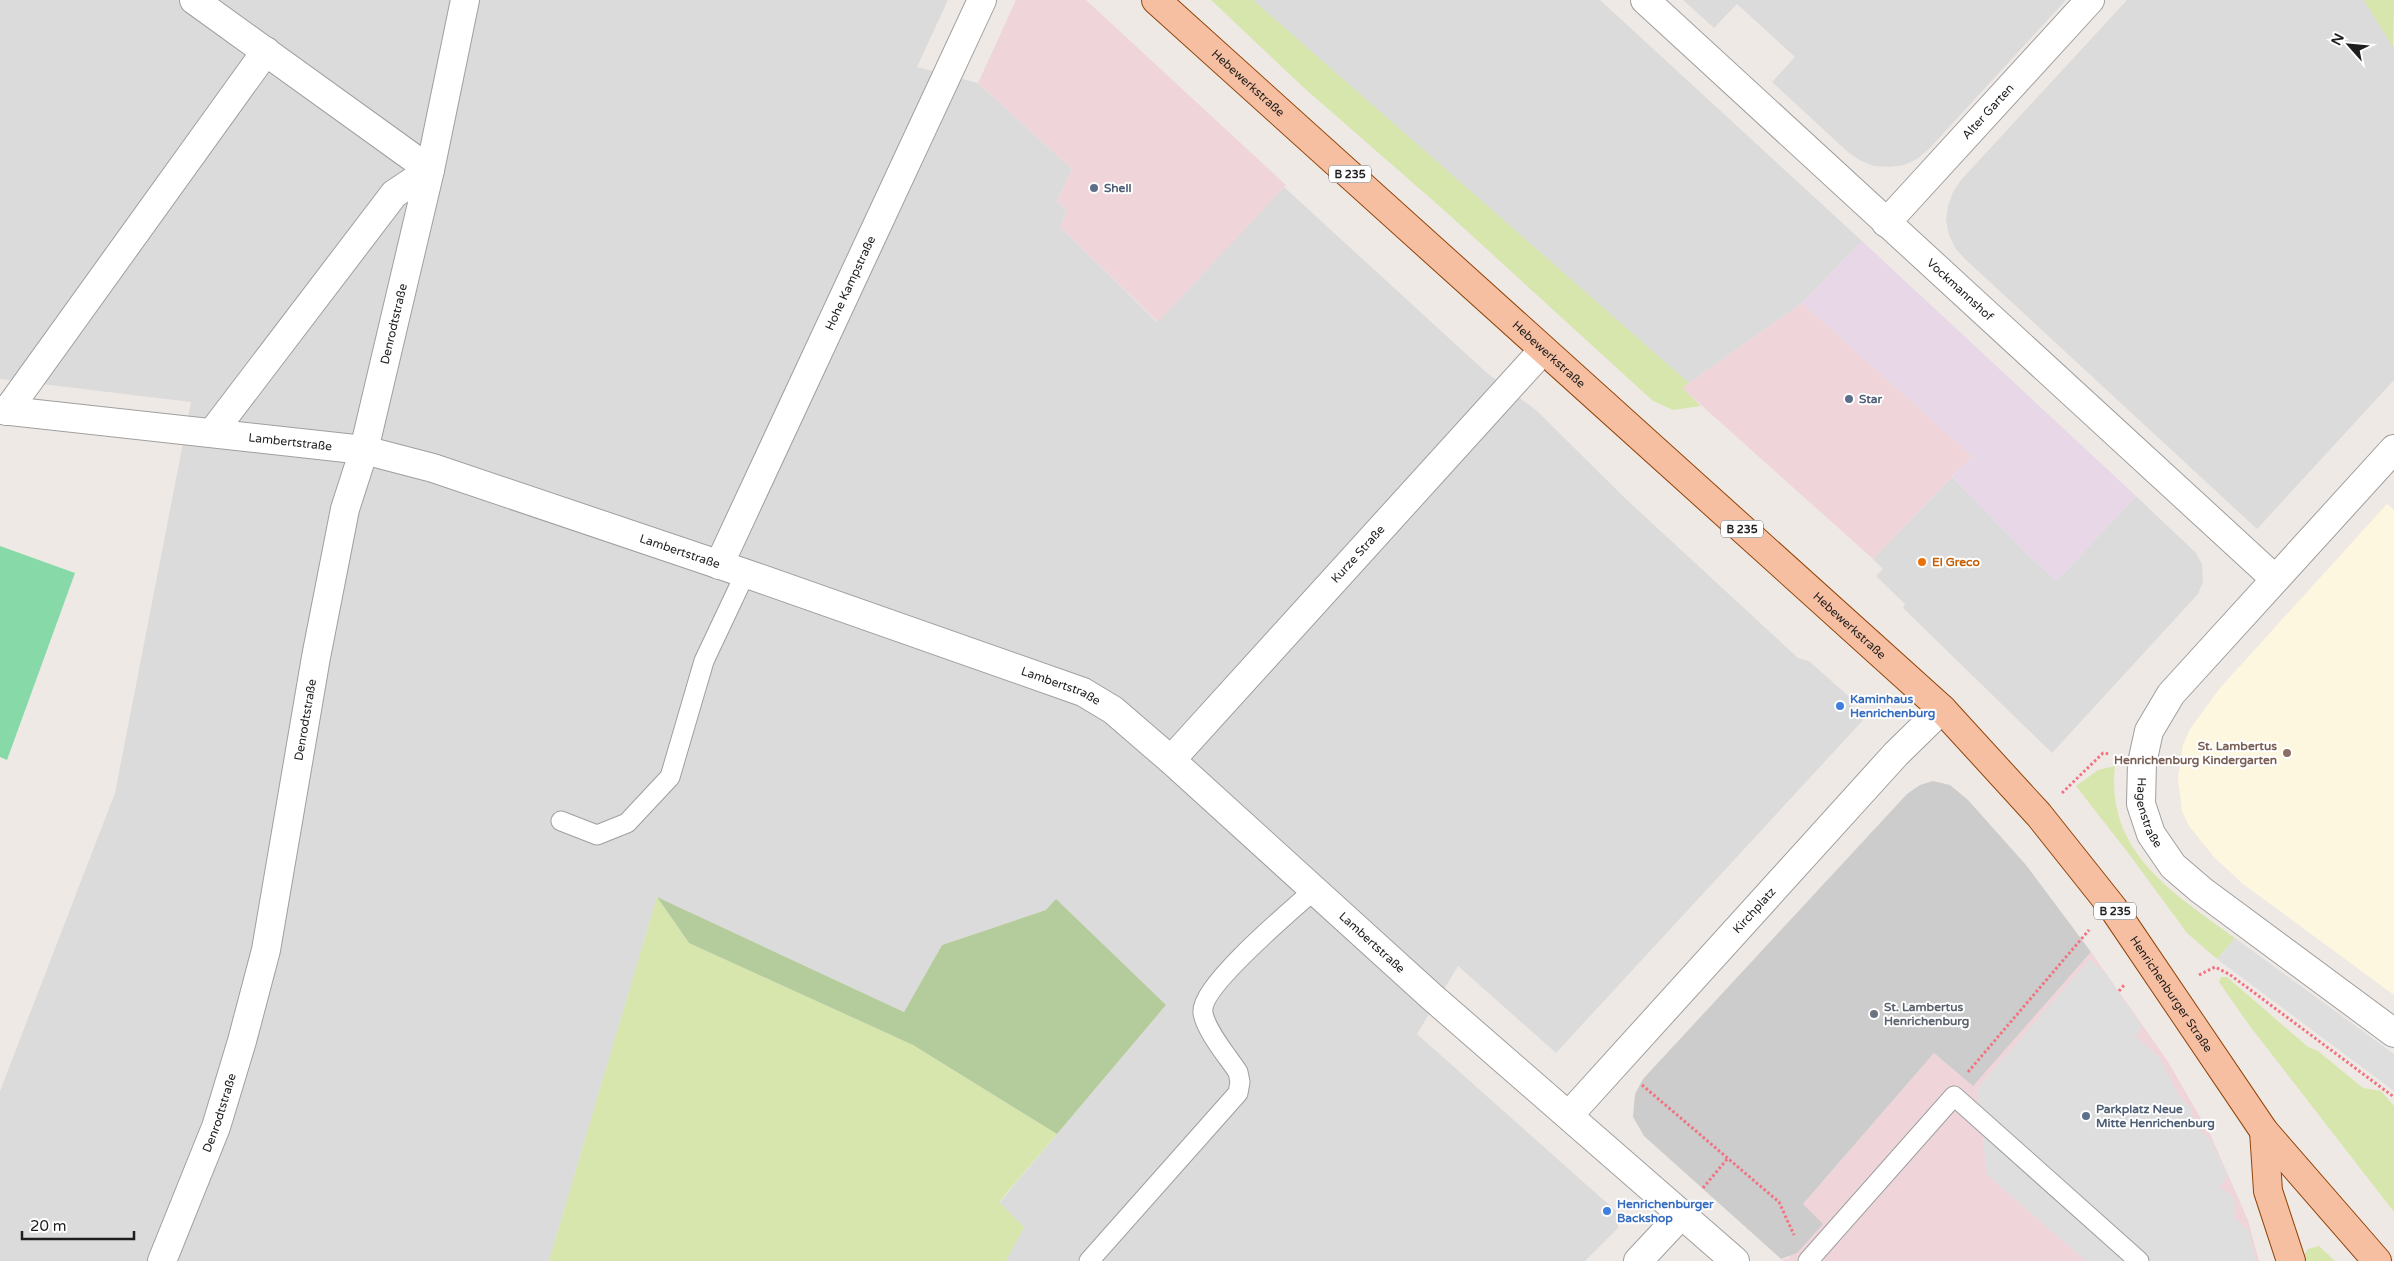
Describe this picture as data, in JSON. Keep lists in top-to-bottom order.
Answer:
{
  "streets": {
    "main road": ["Hebewerkstraße", "B 235", "Henrichenburger Straße"],
    "street": [
      "Alter Garten",
      "Hohe Kampstraße",
      "Vockmannshof",
      "Denrodtstraße",
      "Lambertstraße",
      "Kurze Straße",
      "Hagenstraße",
      "Kirchplatz"
    ]
  },
  "crossings": [
    ["Hebewerkstraße", "Kurze Straße"],
    ["Hebewerkstraße", "Kirchplatz"],
    ["Hebewerkstraße", "Henrichenburger Straße"],
    ["Alter Garten", "Vockmannshof"],
    ["Hohe Kampstraße", "Lambertstraße"],
    ["Vockmannshof", "Hagenstraße"],
    ["Denrodtstraße", "Lambertstraße"],
    ["Lambertstraße", "Kurze Straße"],
    ["Lambertstraße", "Kirchplatz"],
    ["Kirchplatz", "Henrichenburger Straße"]
  ],
  "places": [
    "Shell",
    "Star",
    "El Greco",
    "Kaminhaus Henrichenburg",
    "St. Lambertus Henrichenburg Kindergarten",
    "St. Lambertus Henrichenburg",
    "Parkplatz Neue Mitte Henrichenburg",
    "Henrichenburger Backshop"
  ],
  "scale_bar": "20 m",
  "north": "top left"
}
